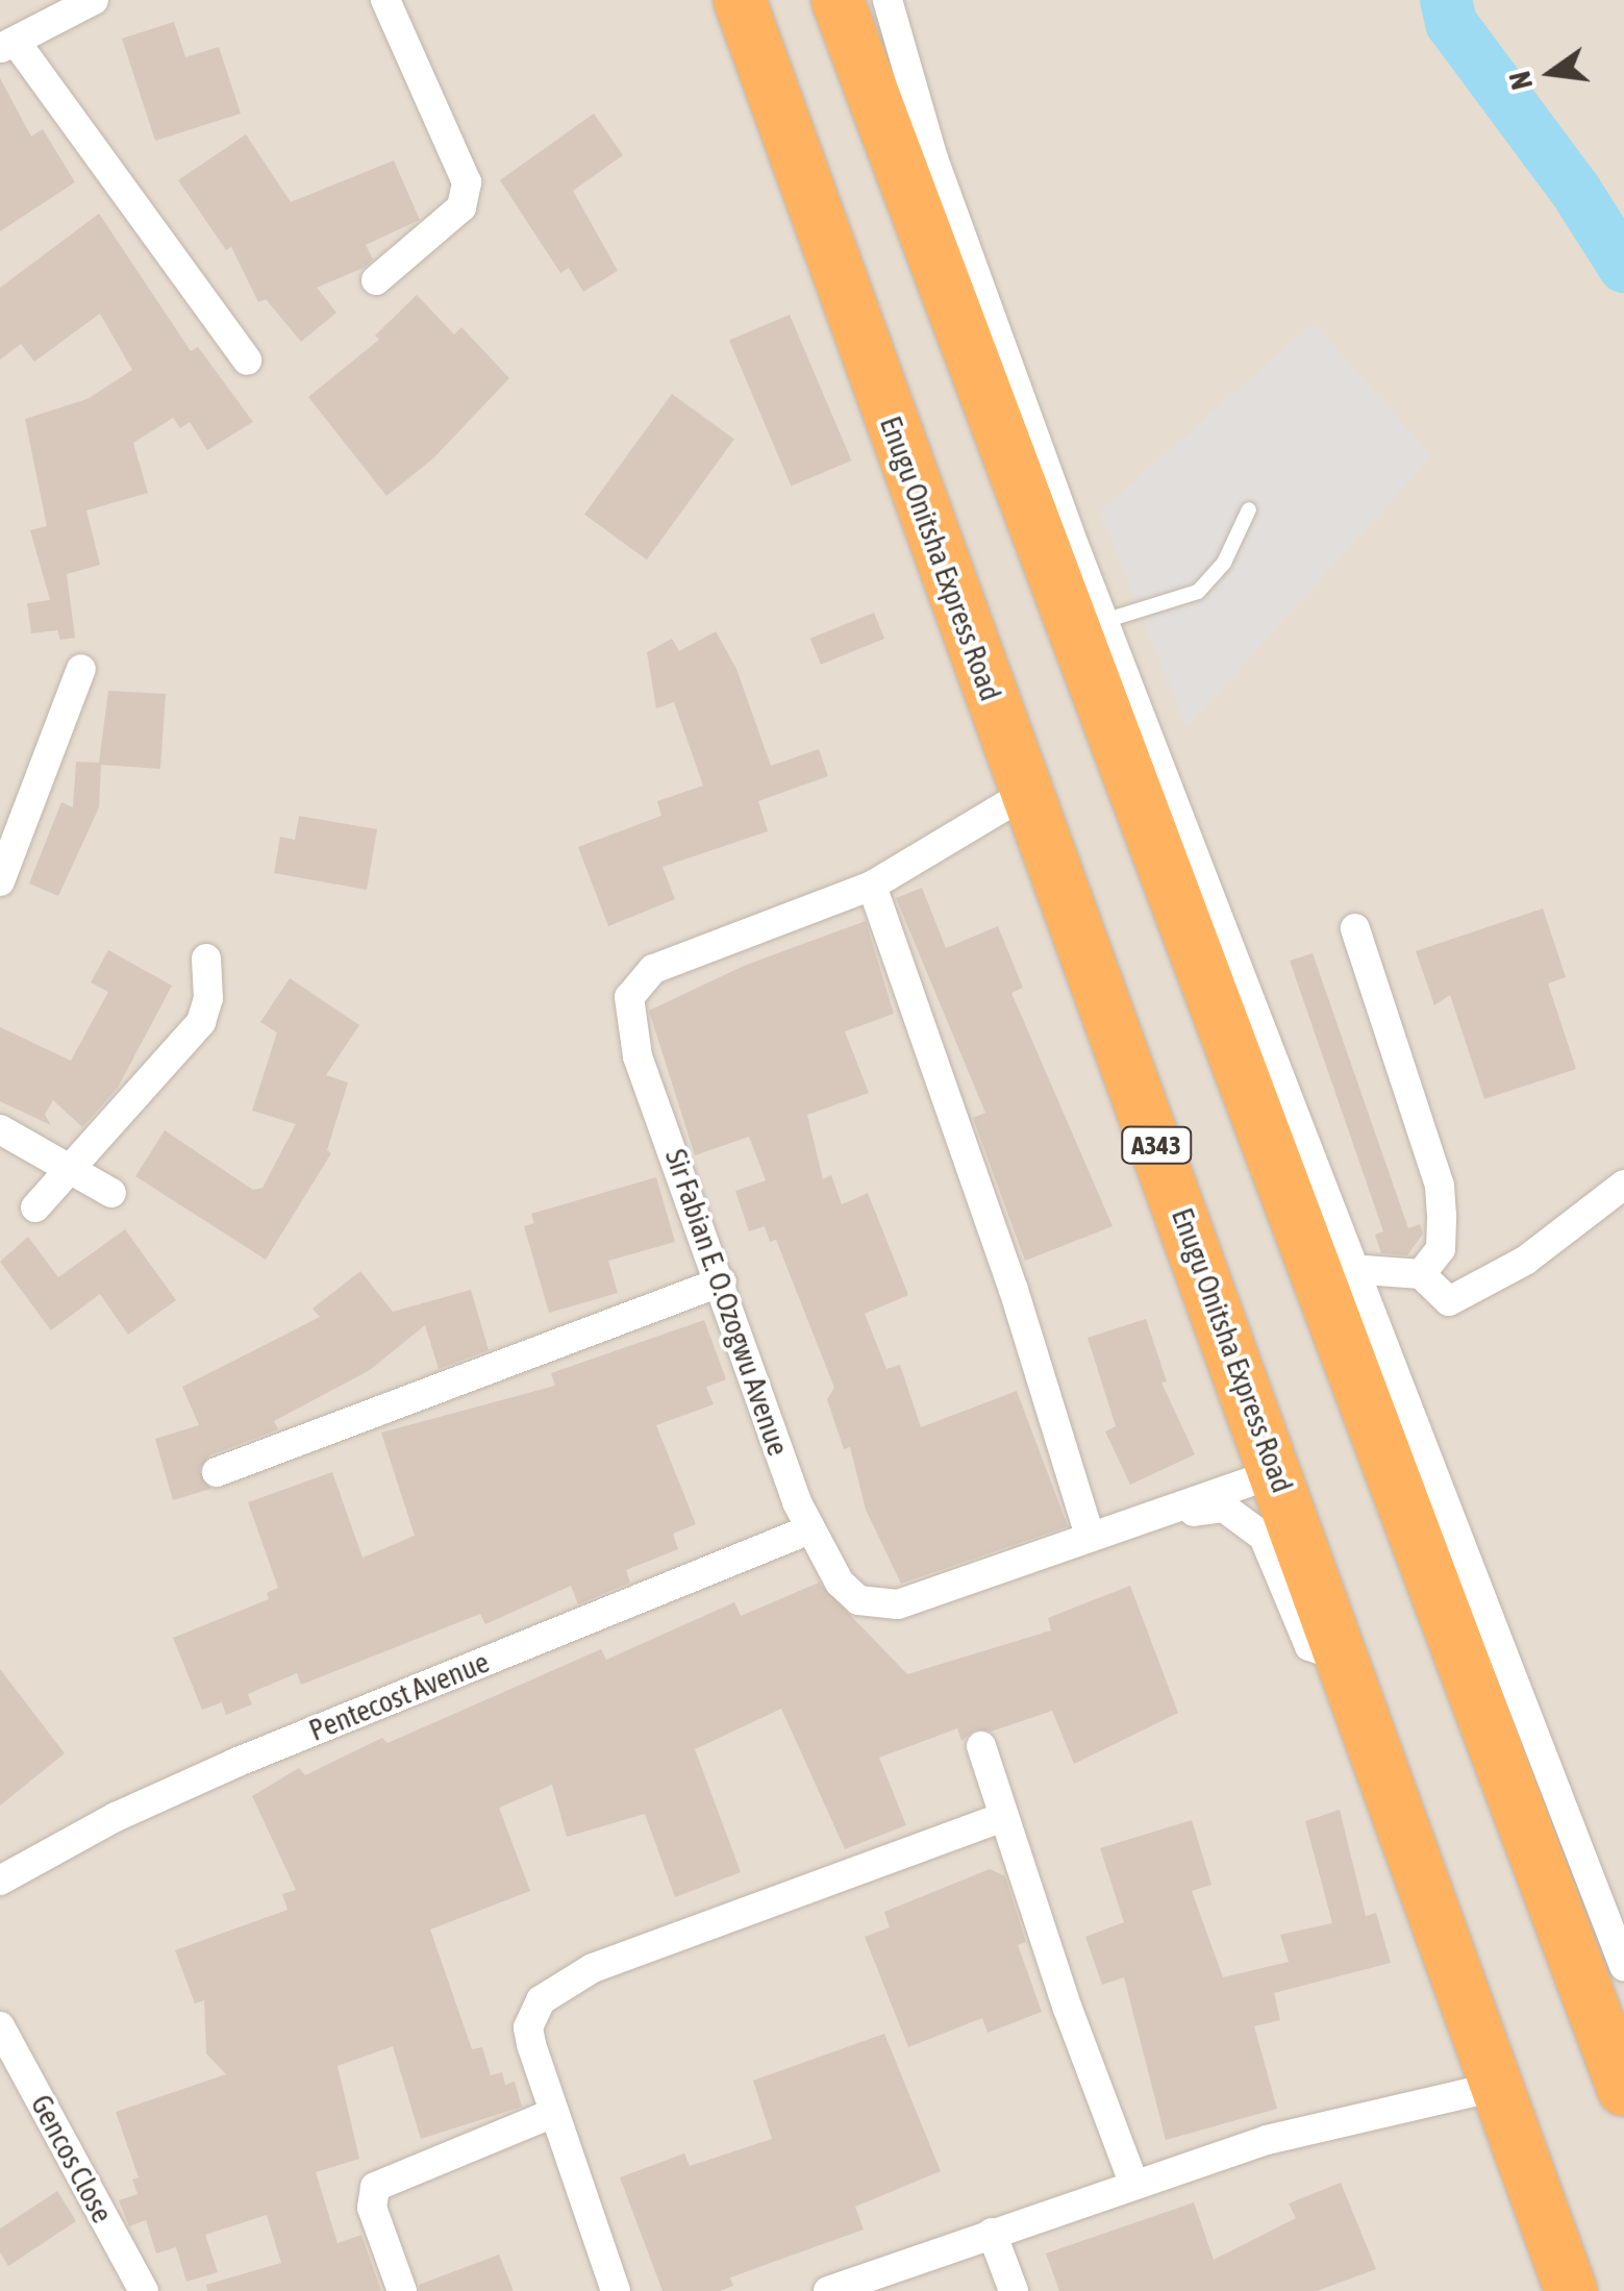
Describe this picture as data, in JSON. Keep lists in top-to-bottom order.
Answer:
{
  "streets": {
    "highway": ["Enugu Onitsha Express Road", "A343"],
    "street": ["Sir Fabian E. O.Ozogwu Avenue", "Pentecost Avenue", "Gencos Close"]
  },
  "crossings": [
    ["Enugu Onitsha Express Road", "Sir Fabian E. O.Ozogwu Avenue"],
    ["Sir Fabian E. O.Ozogwu Avenue", "Pentecost Avenue"]
  ],
  "north": "left"
}
